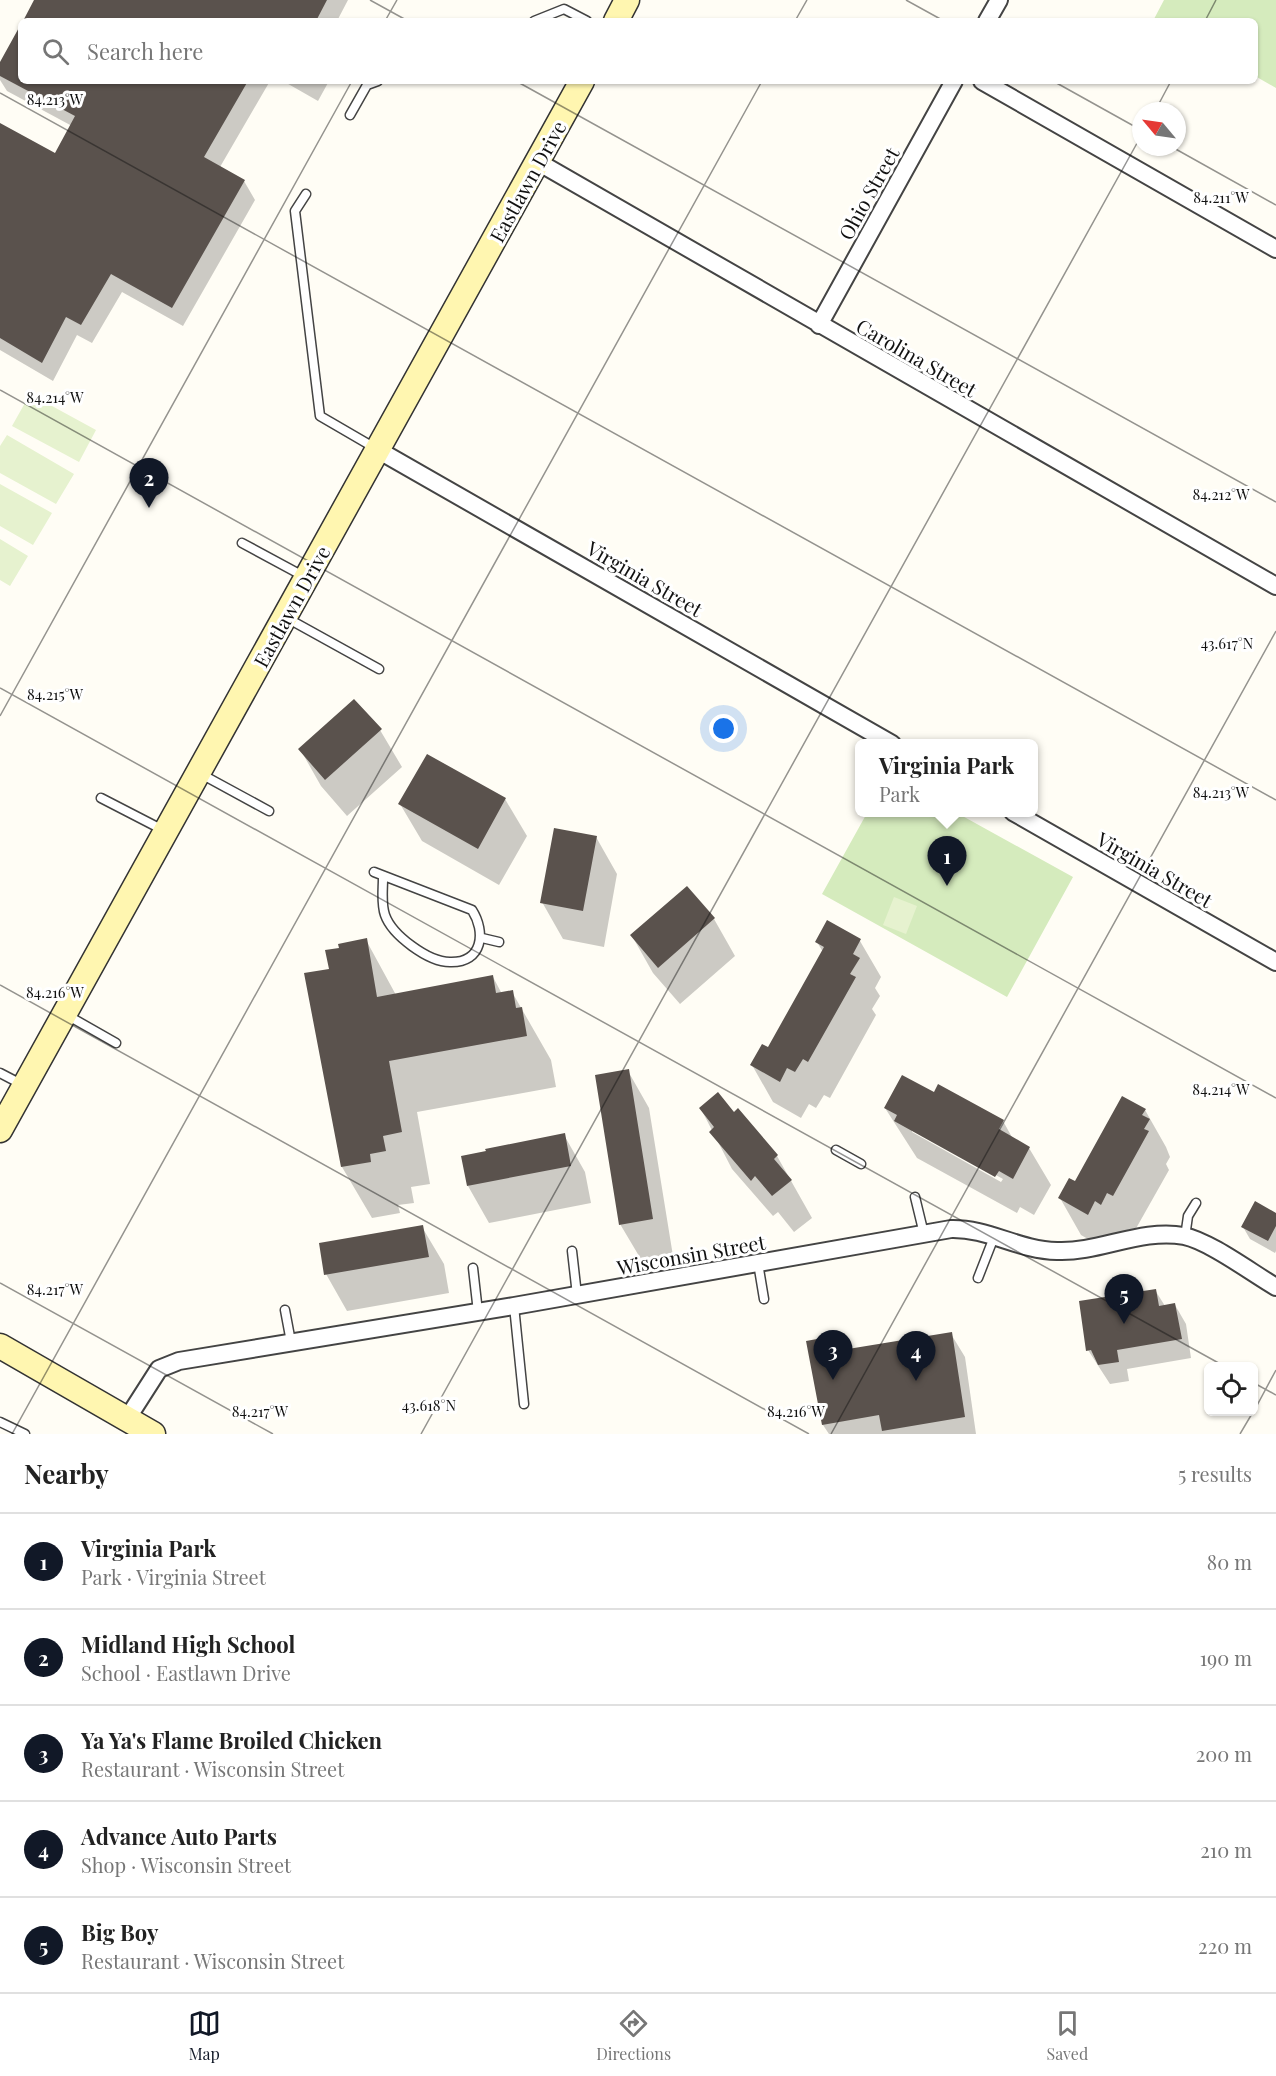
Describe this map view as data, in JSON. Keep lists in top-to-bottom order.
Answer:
{
  "streets": {
    "street": [
      "Eastlawn Drive",
      "Ohio Street",
      "Carolina Street",
      "Virginia Street",
      "Wisconsin Street"
    ]
  },
  "crossings": [
    ["Eastlawn Drive", "Carolina Street"],
    ["Eastlawn Drive", "Virginia Street"],
    ["Ohio Street", "Carolina Street"]
  ],
  "north": "top left",
  "page": {
    "search": "Search here",
    "pins": [
      "2",
      "1",
      "5",
      "3",
      "4"
    ],
    "popup": ["Virginia Park", "Park"],
    "heading": ["Nearby", "5 results"],
    "list": [
      {
        "mark": "1",
        "name": "Virginia Park",
        "note": "Park · Virginia Street",
        "value": "80 m"
      },
      {
        "mark": "2",
        "name": "Midland High School",
        "note": "School · Eastlawn Drive",
        "value": "190 m"
      },
      {
        "mark": "3",
        "name": "Ya Ya's Flame Broiled Chicken",
        "note": "Restaurant · Wisconsin Street",
        "value": "200 m"
      },
      {
        "mark": "4",
        "name": "Advance Auto Parts",
        "note": "Shop · Wisconsin Street",
        "value": "210 m"
      },
      {
        "mark": "5",
        "name": "Big Boy",
        "note": "Restaurant · Wisconsin Street",
        "value": "220 m"
      }
    ],
    "nav": ["Map", "Directions", "Saved"]
  },
  "coordinates": [
    "84.213°W",
    "84.211°W",
    "84.214°W",
    "84.212°W",
    "43.617°N",
    "84.215°W",
    "84.216°W",
    "84.217°W",
    "43.618°N"
  ]
}
